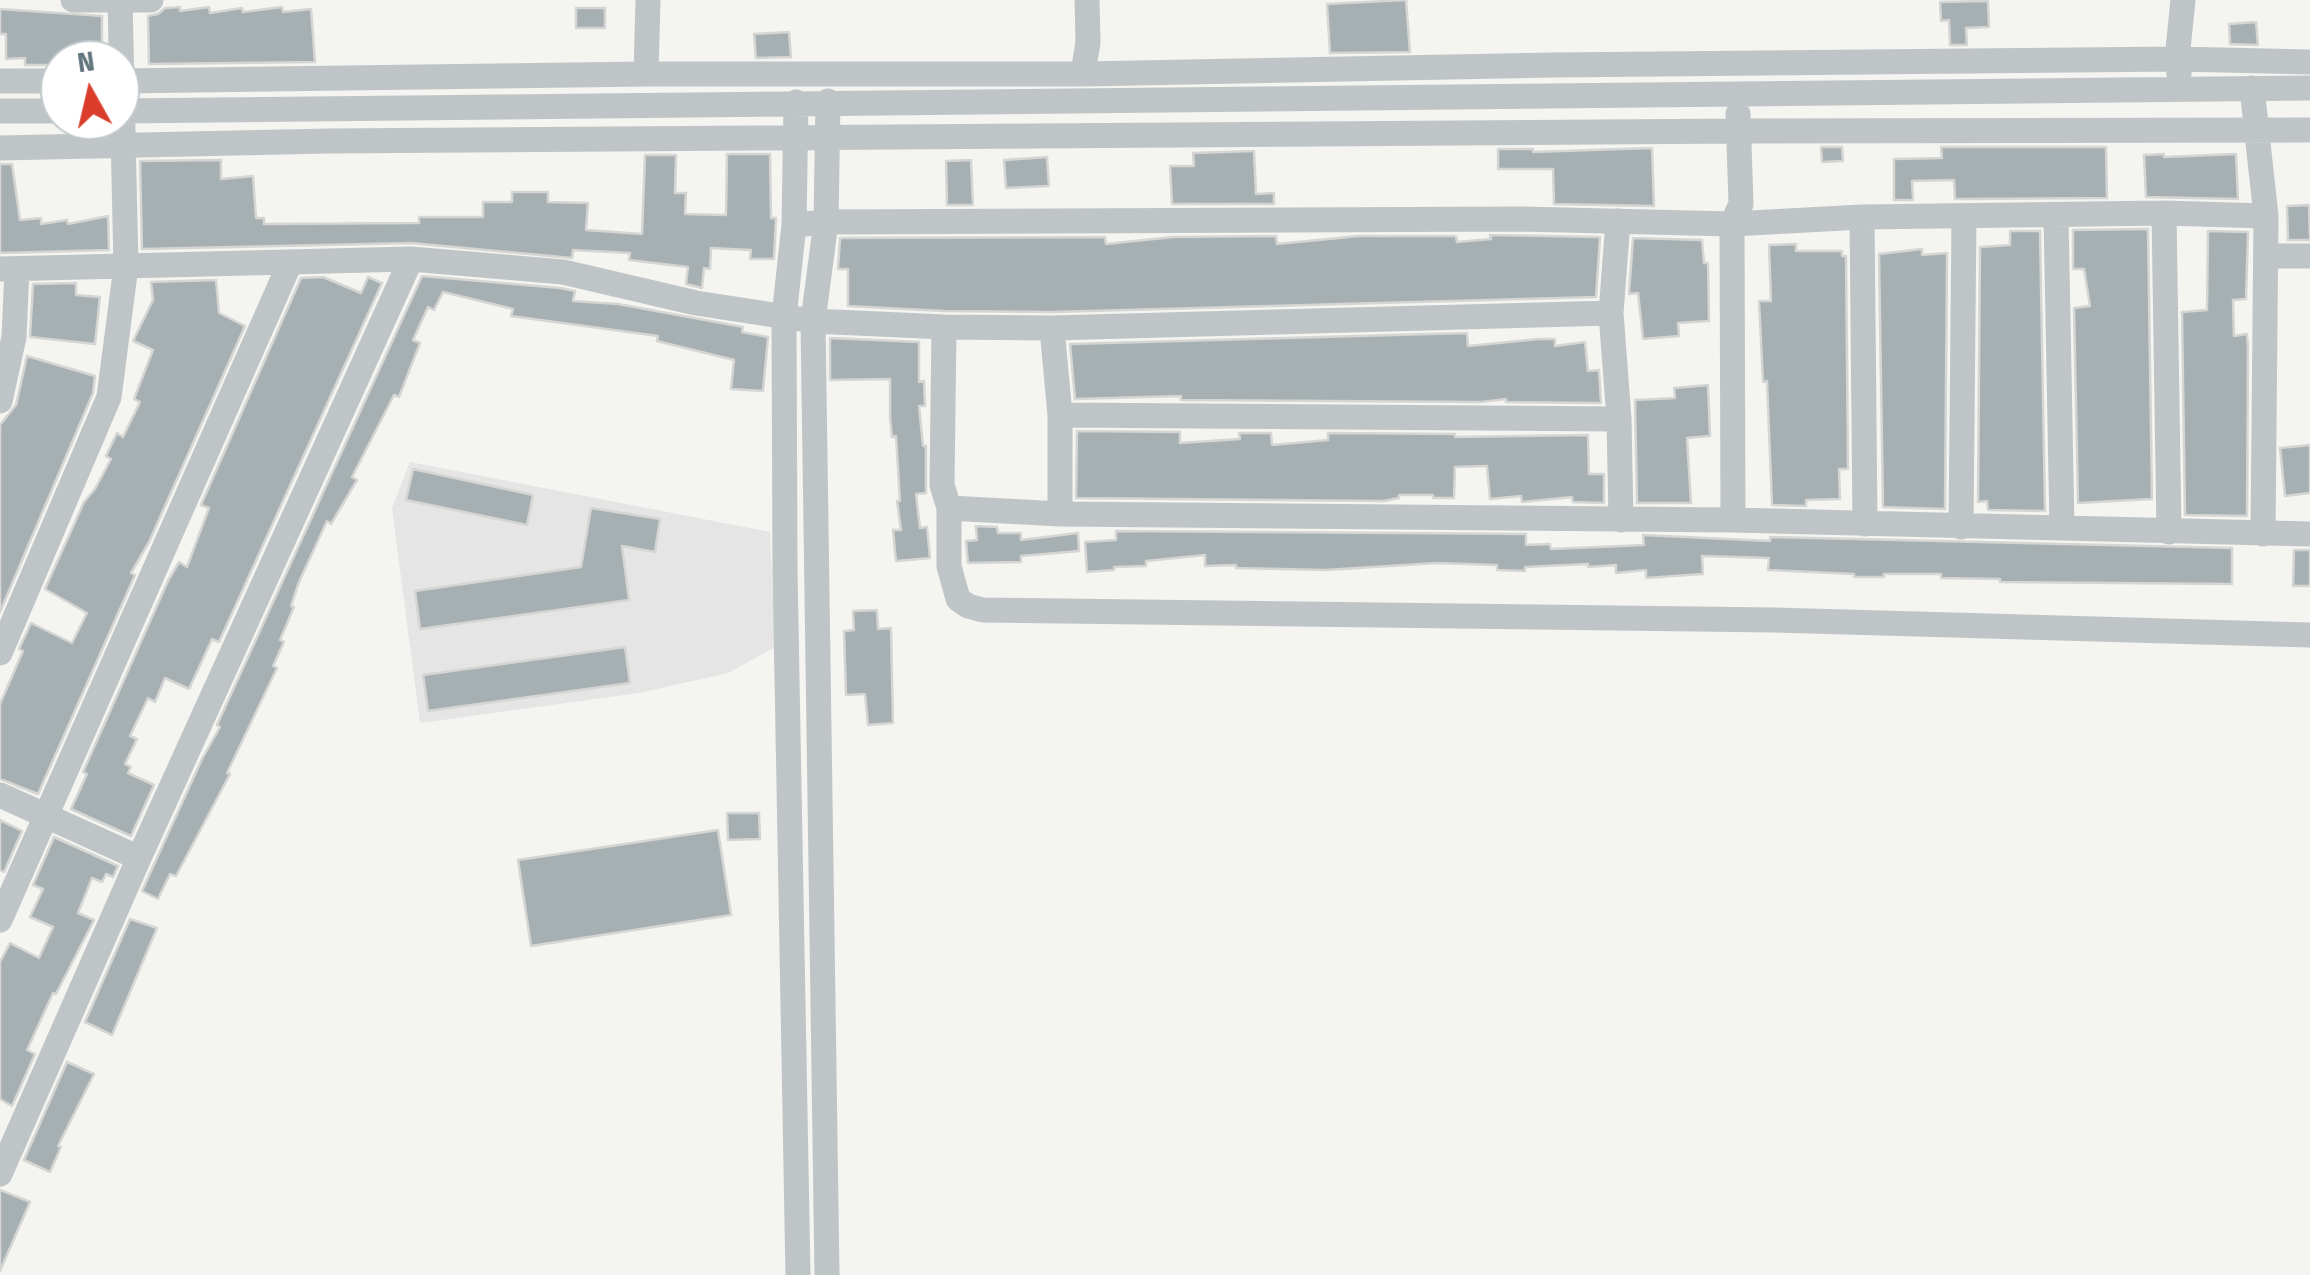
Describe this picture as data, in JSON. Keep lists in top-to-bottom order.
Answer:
{
  "north": "top"
}
